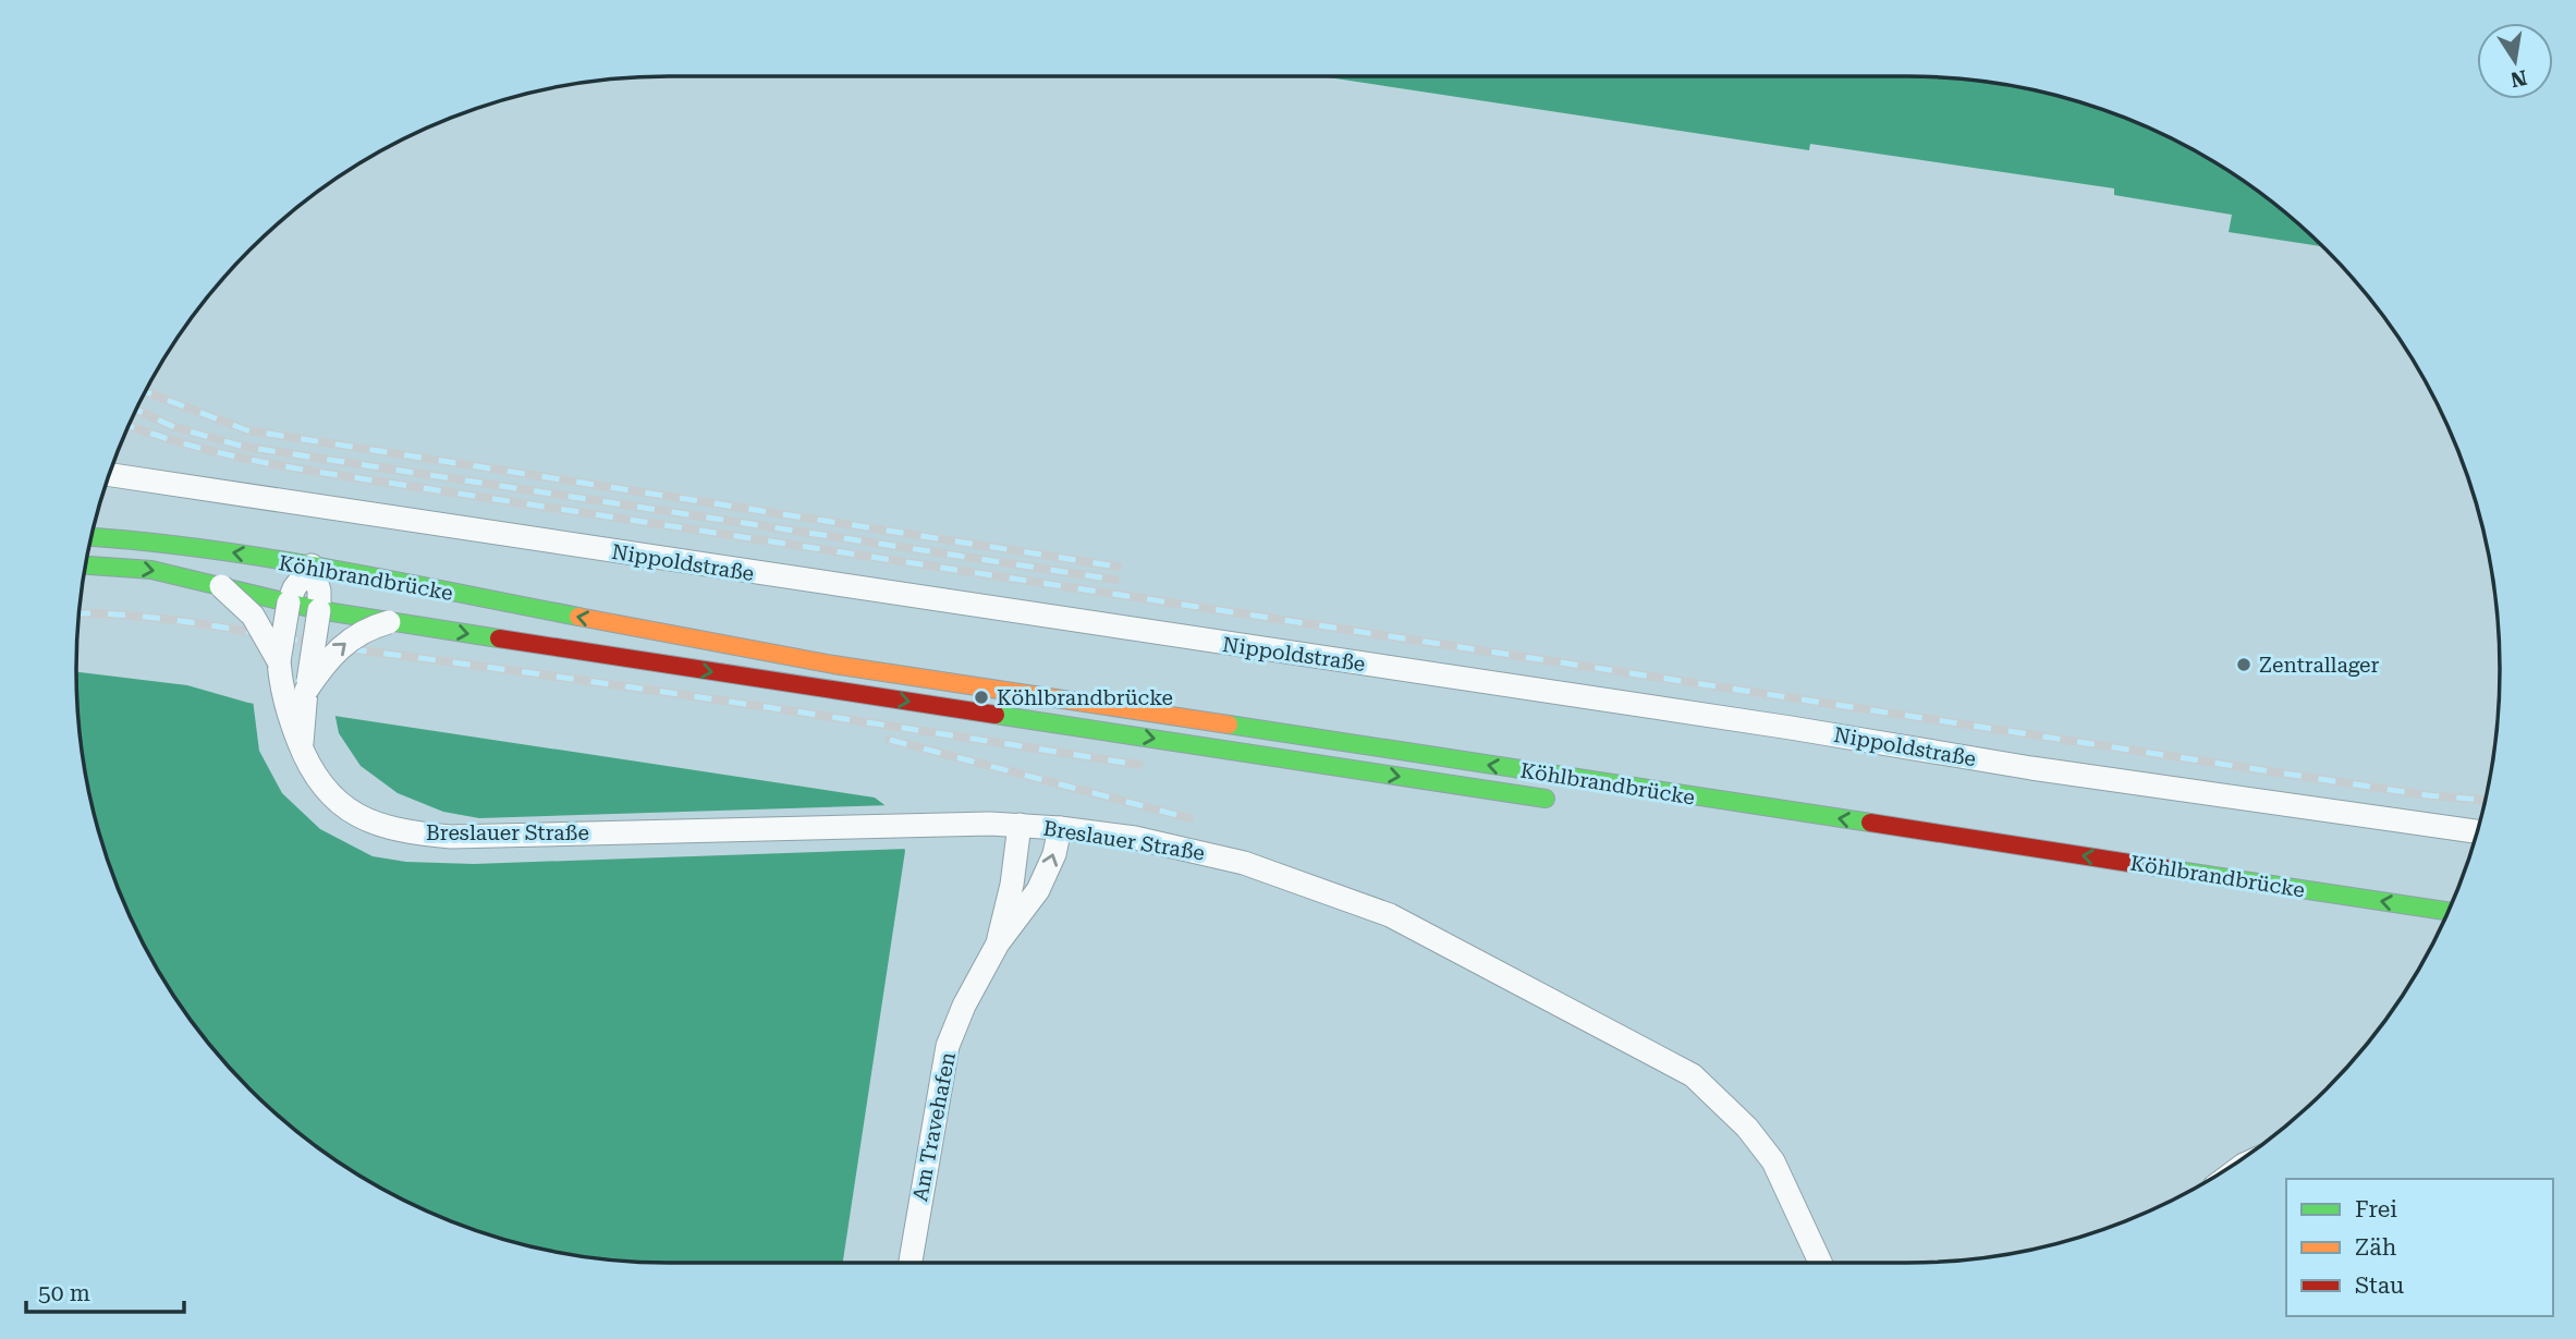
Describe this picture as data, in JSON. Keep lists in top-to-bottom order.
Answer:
{
  "streets": {
    "main road": ["Köhlbrandbrücke"],
    "street": ["Nippoldstraße", "Breslauer Straße", "Am Travehafen"]
  },
  "crossings": [
    ["Köhlbrandbrücke", "Breslauer Straße"],
    ["Breslauer Straße", "Am Travehafen"]
  ],
  "places": ["Zentrallager", "Köhlbrandbrücke"],
  "legend": ["Frei", "Zäh", "Stau"],
  "scale_bar": "50 m",
  "north": "bottom"
}
